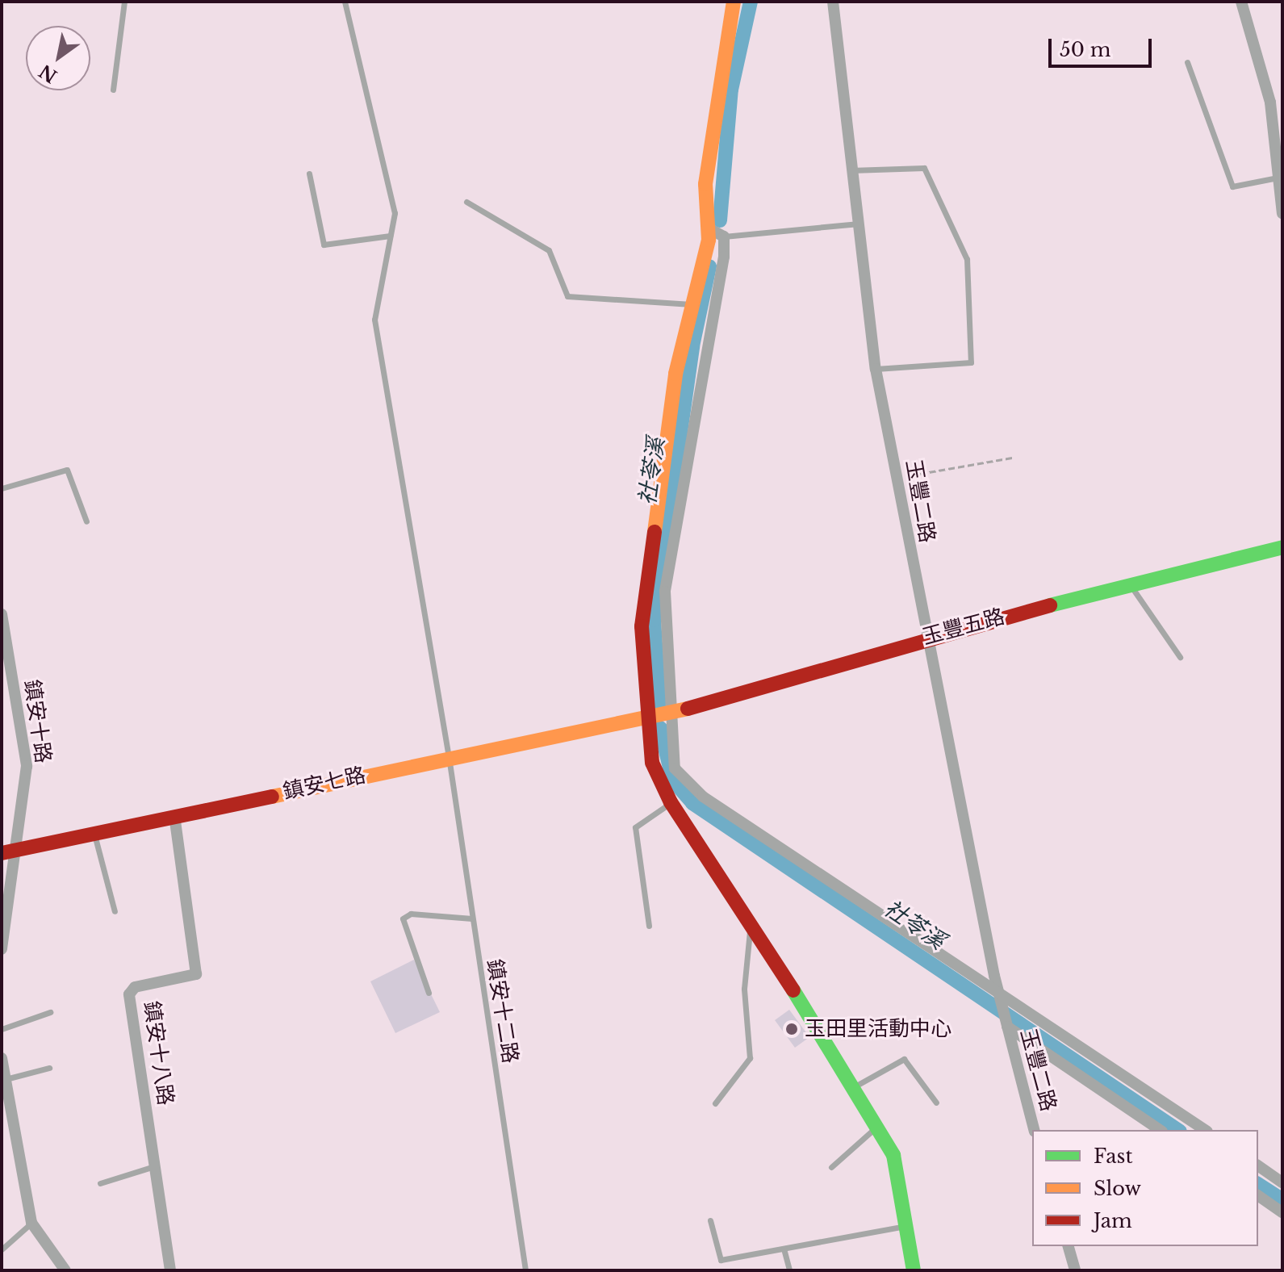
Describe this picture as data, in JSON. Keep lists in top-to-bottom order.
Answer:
{
  "streets": {
    "street": [
      "玉豐二路",
      "玉豐五路",
      "鎮安十路",
      "鎮安七路",
      "鎮安十八路"
    ],
    "lane": ["鎮安十二路"]
  },
  "crossings": [
    ["玉豐二路", "玉豐五路"],
    ["玉豐五路", "鎮安七路"],
    ["鎮安十路", "鎮安七路"],
    ["鎮安七路", "鎮安十二路"],
    ["鎮安七路", "鎮安十八路"]
  ],
  "water": ["社苓溪"],
  "places": ["玉田里活動中心"],
  "legend": ["Fast", "Slow", "Jam"],
  "scale_bar": "50 m",
  "north": "bottom left"
}
